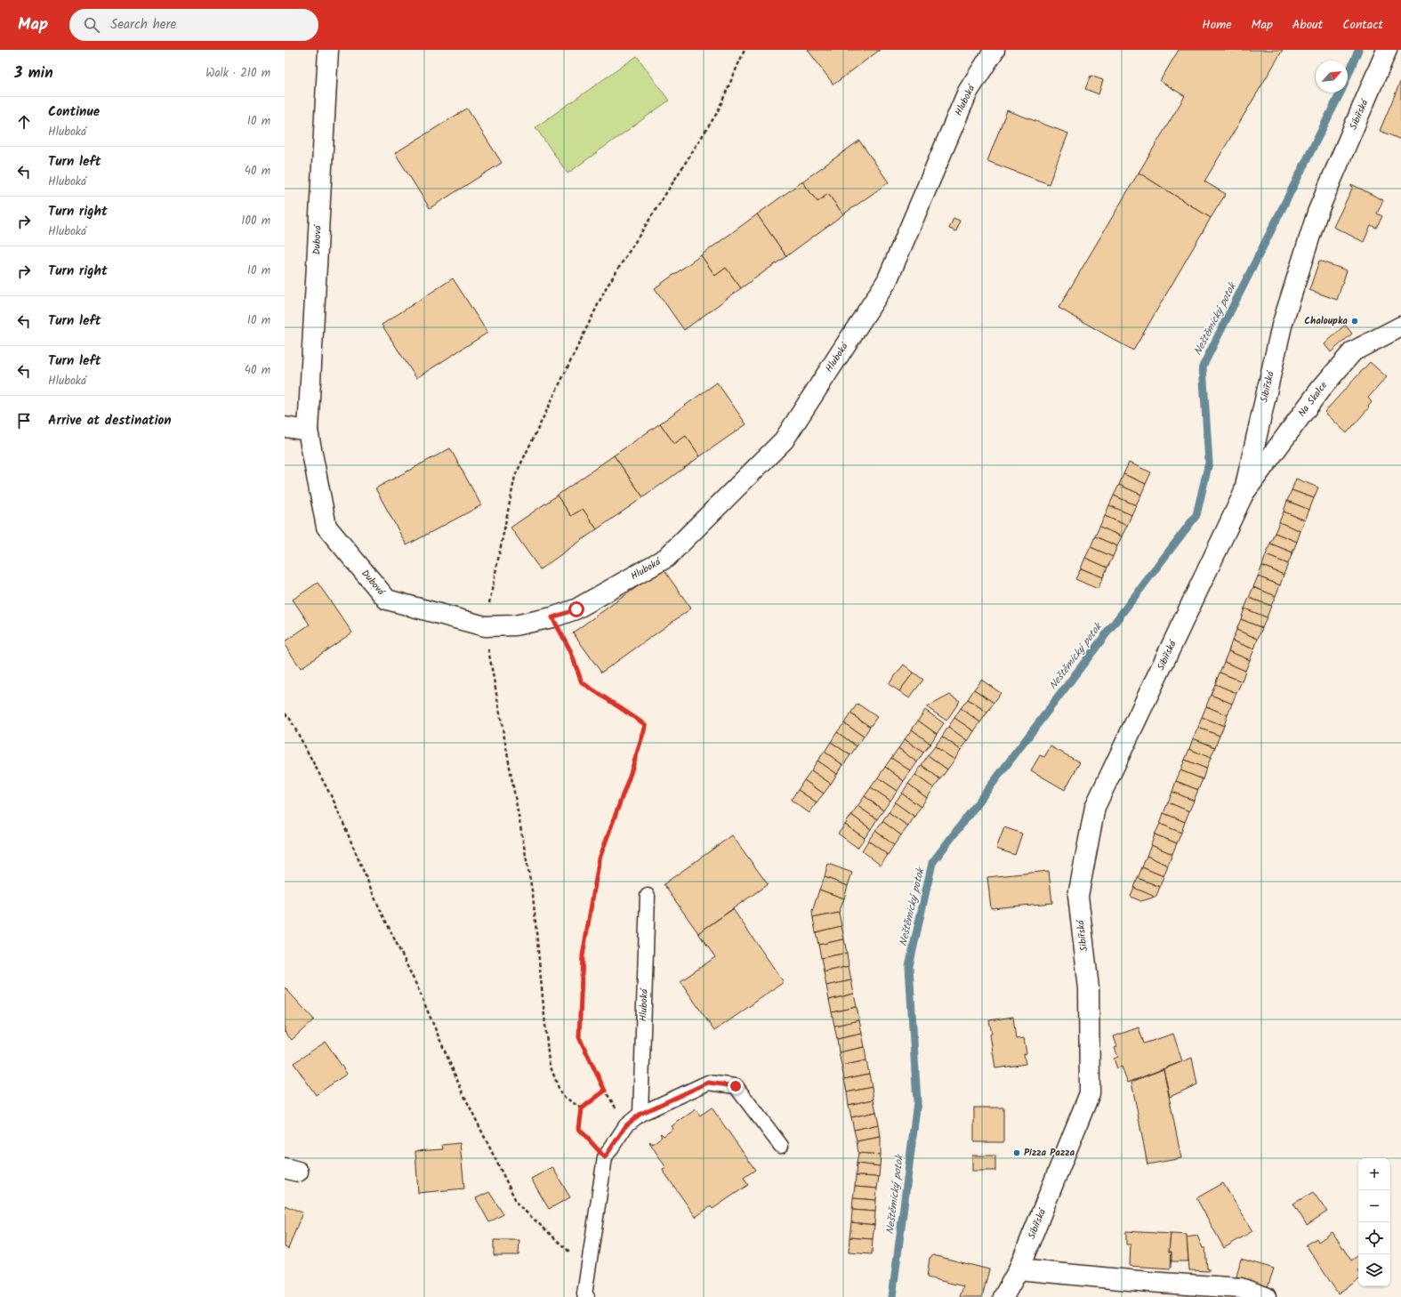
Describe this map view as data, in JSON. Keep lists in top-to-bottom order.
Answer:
{
  "streets": {
    "street": [
      "Hluboká",
      "Sibiřská",
      "Dubová",
      "Na Skalce"
    ]
  },
  "crossings": [
    ["Hluboká", "Dubová"],
    ["Sibiřská", "Na Skalce"]
  ],
  "water": ["Neštěmický potok"],
  "places": ["Chaloupka", "Pizza Pazza"],
  "north": "top right",
  "page": {
    "header": "Map",
    "search": "Search here",
    "nav": [
      "Home",
      "Map",
      "About",
      "Contact"
    ],
    "heading": ["3 min", "Walk · 210 m"],
    "list": [
      ["Continue", "Hluboká", "10 m"],
      ["Turn left", "Hluboká", "40 m"],
      ["Turn right", "Hluboká", "100 m"],
      ["Turn right", "10 m"],
      ["Turn left", "10 m"],
      ["Turn left", "Hluboká", "40 m"],
      "Arrive at destination"
    ],
    "map_buttons": ["+", "−"]
  }
}
